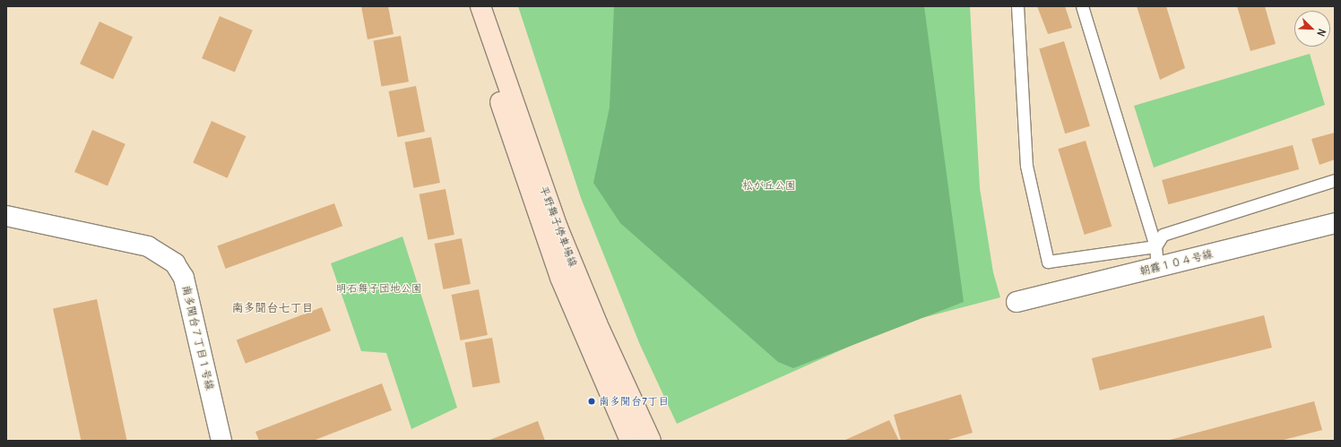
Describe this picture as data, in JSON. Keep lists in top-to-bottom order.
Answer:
{
  "streets": {
    "main road": ["平野舞子停車場線"],
    "street": ["朝霧１０４号線", "南多聞台７丁目１号線"]
  },
  "districts": ["南多聞台七丁目"],
  "parks": ["松が丘公園", "明石舞子団地公園"],
  "places": ["南多聞台7丁目"],
  "north": "bottom right"
}
